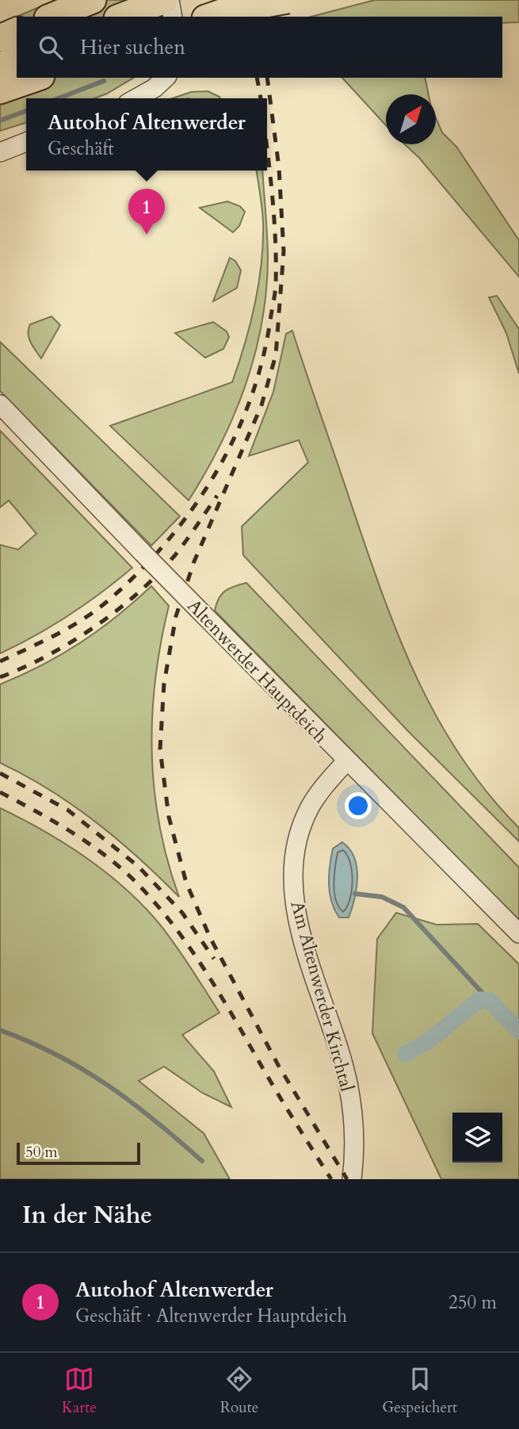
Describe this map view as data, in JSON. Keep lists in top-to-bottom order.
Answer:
{
  "streets": {
    "street": ["Altenwerder Hauptdeich", "Am Altenwerder Kirchtal"]
  },
  "crossings": [
    ["Altenwerder Hauptdeich", "Am Altenwerder Kirchtal"]
  ],
  "scale_bar": "50 m",
  "north": "top right",
  "page": {
    "search": "Hier suchen",
    "popup": ["Autohof Altenwerder", "Geschäft"],
    "pins": "1",
    "scale": "50 m",
    "heading": "In der Nähe",
    "list": [
      {
        "mark": "1",
        "name": "Autohof Altenwerder",
        "note": "Geschäft · Altenwerder Hauptdeich",
        "value": "250 m"
      }
    ],
    "nav": ["Karte", "Route", "Gespeichert"]
  }
}
